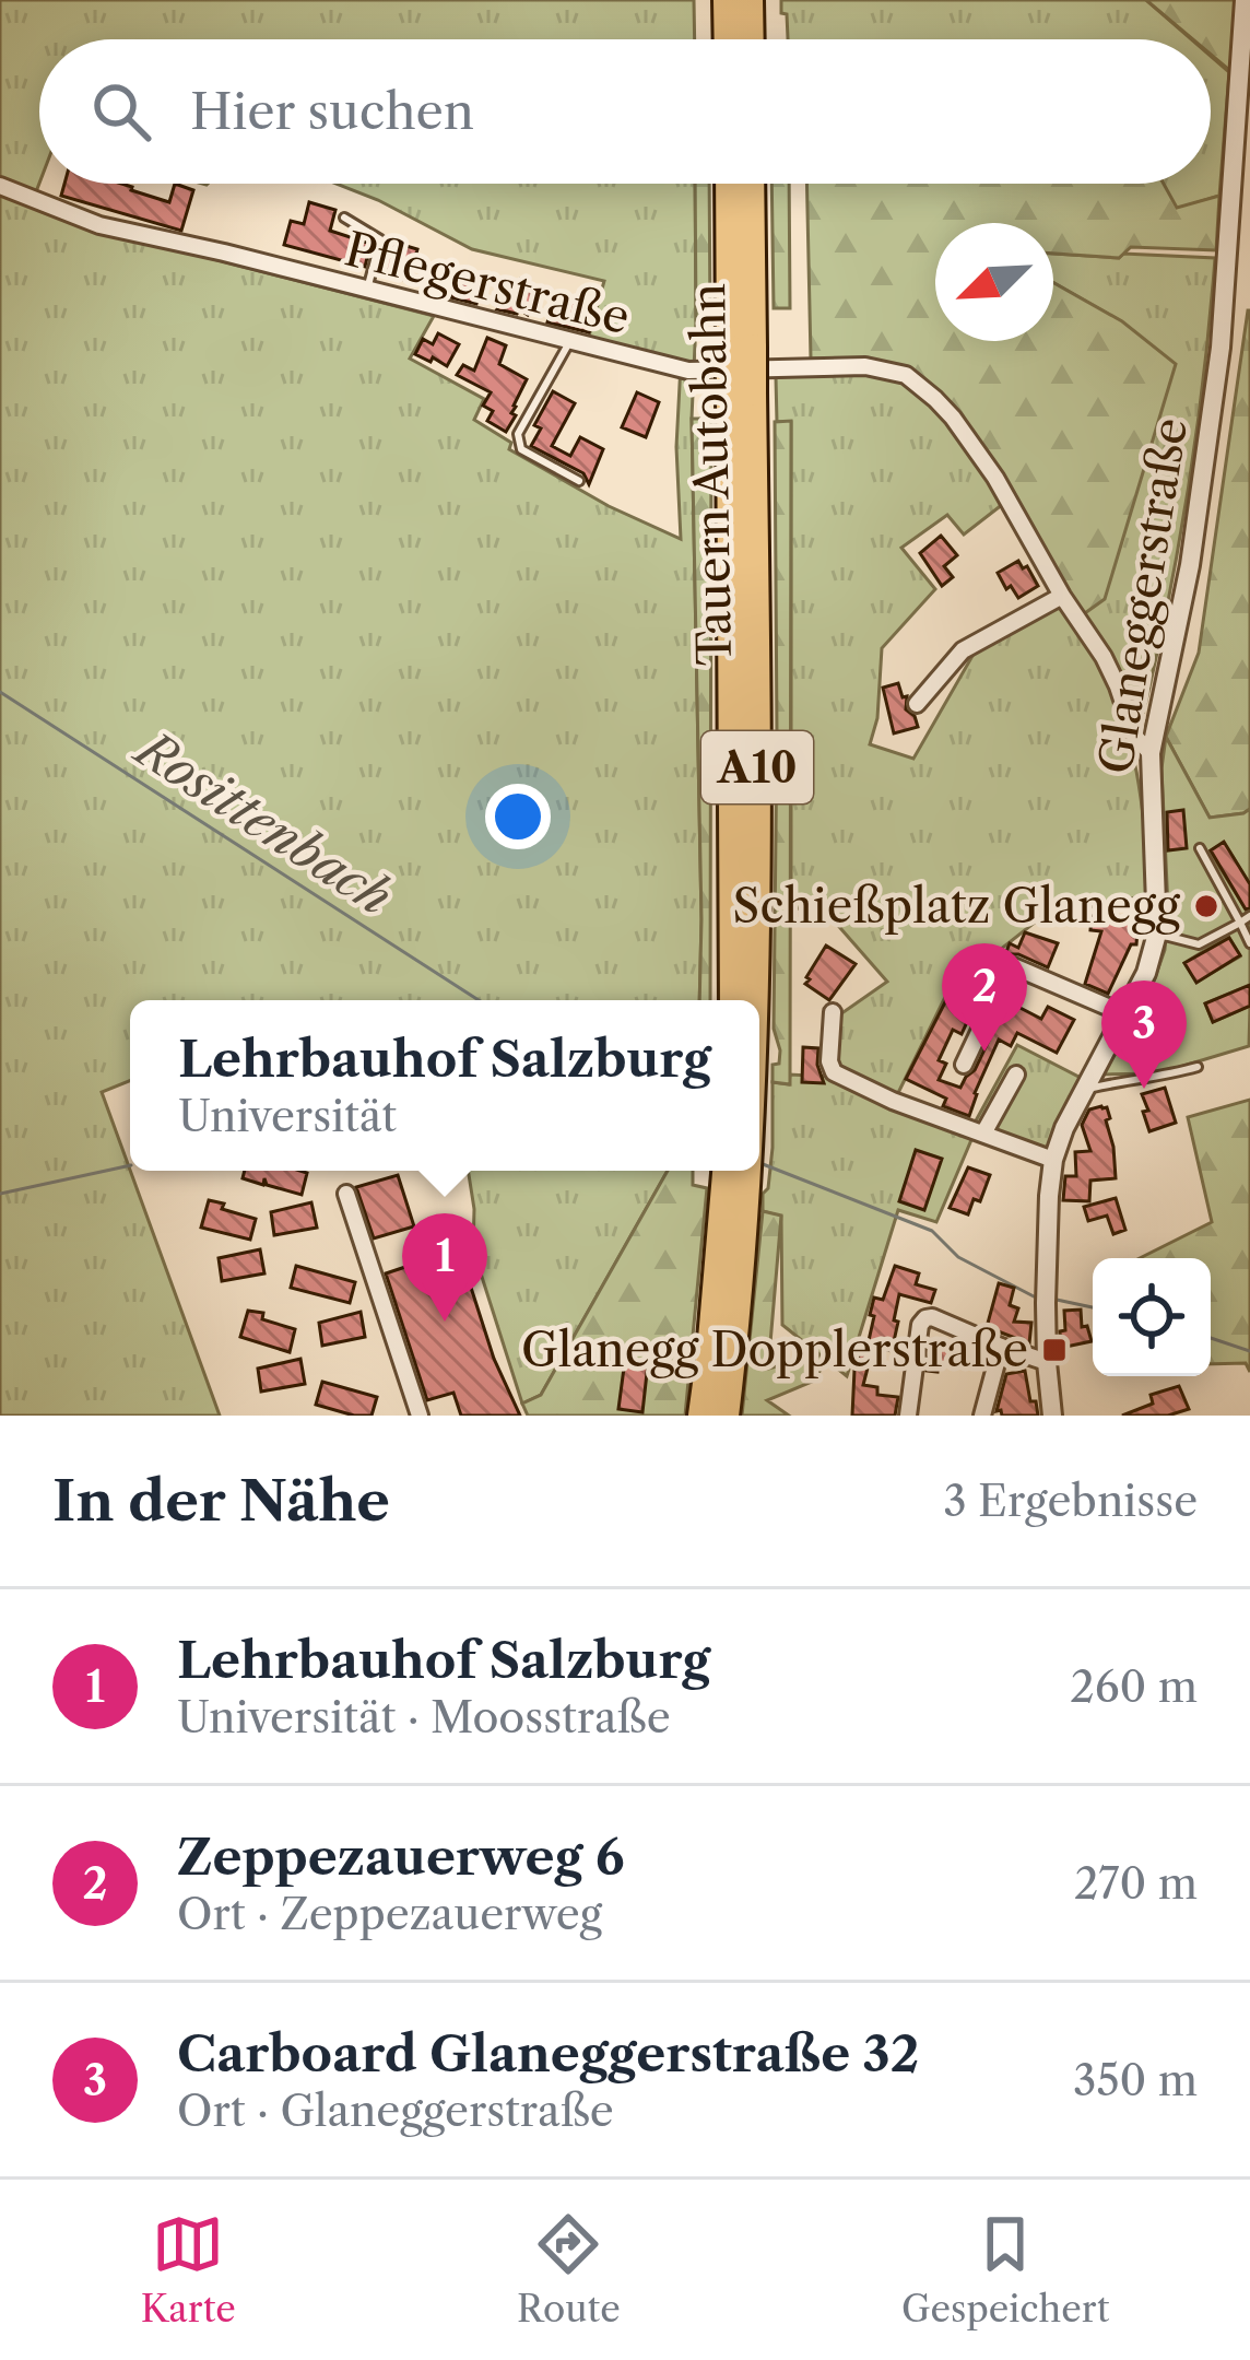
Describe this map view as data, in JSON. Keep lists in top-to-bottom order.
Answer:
{
  "streets": {
    "highway": ["Tauern Autobahn", "A10"],
    "street": ["Pflegerstraße", "Glaneggerstraße"]
  },
  "crossings": [
    ["Pflegerstraße", "Glaneggerstraße"]
  ],
  "water": ["Rosittenbach"],
  "places": {
    "other": ["Schießplatz Glanegg"],
    "transit": ["Glanegg Dopplerstraße"]
  },
  "north": "bottom left",
  "page": {
    "search": "Hier suchen",
    "pins": ["2", "3", "1"],
    "popup": ["Lehrbauhof Salzburg", "Universität"],
    "heading": ["In der Nähe", "3 Ergebnisse"],
    "list": [
      {
        "mark": "1",
        "name": "Lehrbauhof Salzburg",
        "note": "Universität · Moosstraße",
        "value": "260 m"
      },
      {
        "mark": "2",
        "name": "Zeppezauerweg 6",
        "note": "Ort · Zeppezauerweg",
        "value": "270 m"
      },
      {
        "mark": "3",
        "name": "Carboard Glaneggerstraße 32",
        "note": "Ort · Glaneggerstraße",
        "value": "350 m"
      }
    ],
    "nav": ["Karte", "Route", "Gespeichert"]
  }
}
